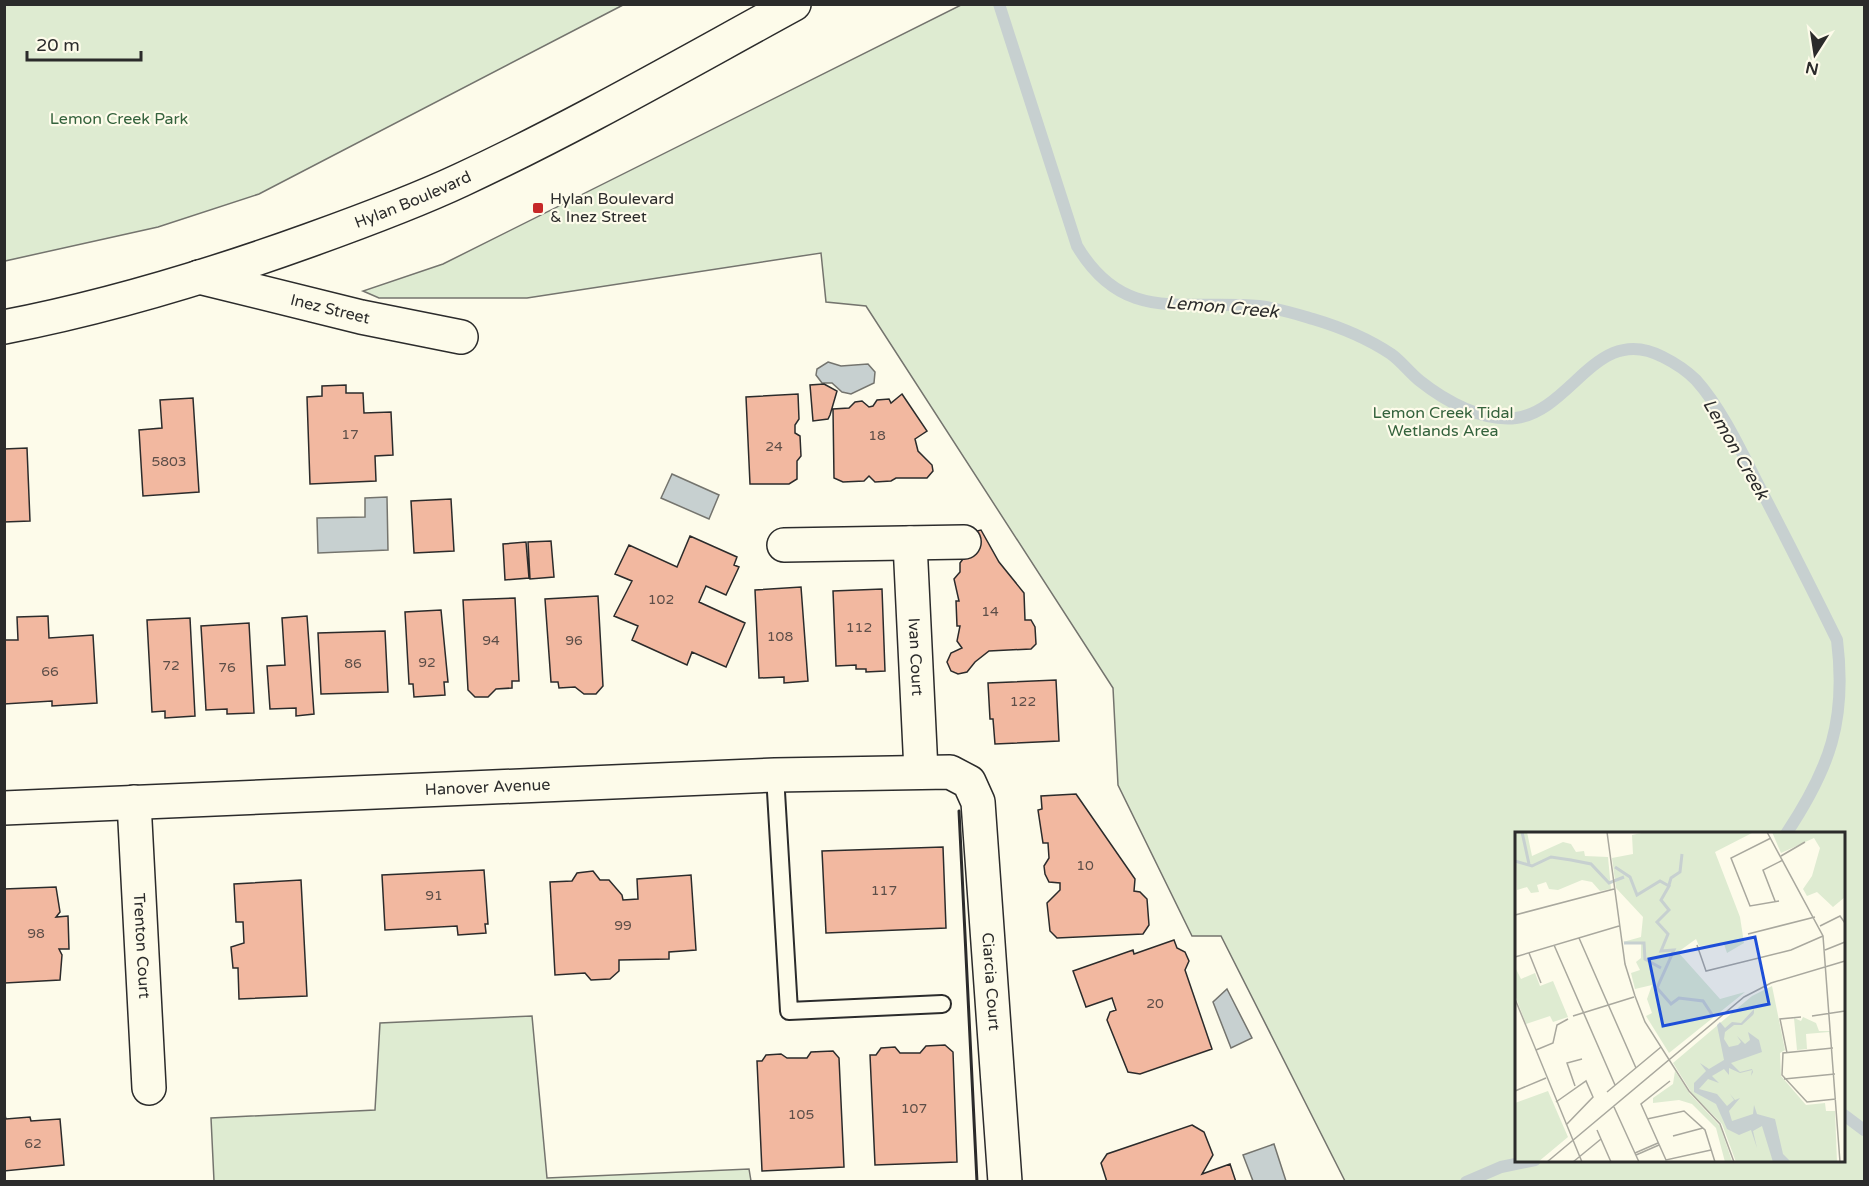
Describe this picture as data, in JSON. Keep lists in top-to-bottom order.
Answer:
{
  "streets": {
    "street": [
      "Hylan Boulevard",
      "Inez Street",
      "Ivan Court",
      "Hanover Avenue",
      "Trenton Court",
      "Ciarcia Court"
    ]
  },
  "crossings": [
    ["Hylan Boulevard", "Inez Street"],
    ["Ivan Court", "Hanover Avenue"],
    ["Hanover Avenue", "Trenton Court"],
    ["Hanover Avenue", "Ciarcia Court"]
  ],
  "water": ["Lemon Creek"],
  "parks": ["Lemon Creek Park", "Lemon Creek Tidal Wetlands Area"],
  "places": {
    "transit": ["Hylan Boulevard & Inez Street"]
  },
  "house_numbers": [
    "17",
    "18",
    "24",
    "5803",
    "102",
    "14",
    "112",
    "108",
    "94",
    "96",
    "92",
    "86",
    "72",
    "76",
    "66",
    "122",
    "10",
    "117",
    "91",
    "99",
    "98",
    "20",
    "107",
    "105",
    "62"
  ],
  "scale_bar": "20 m",
  "north": "bottom"
}
